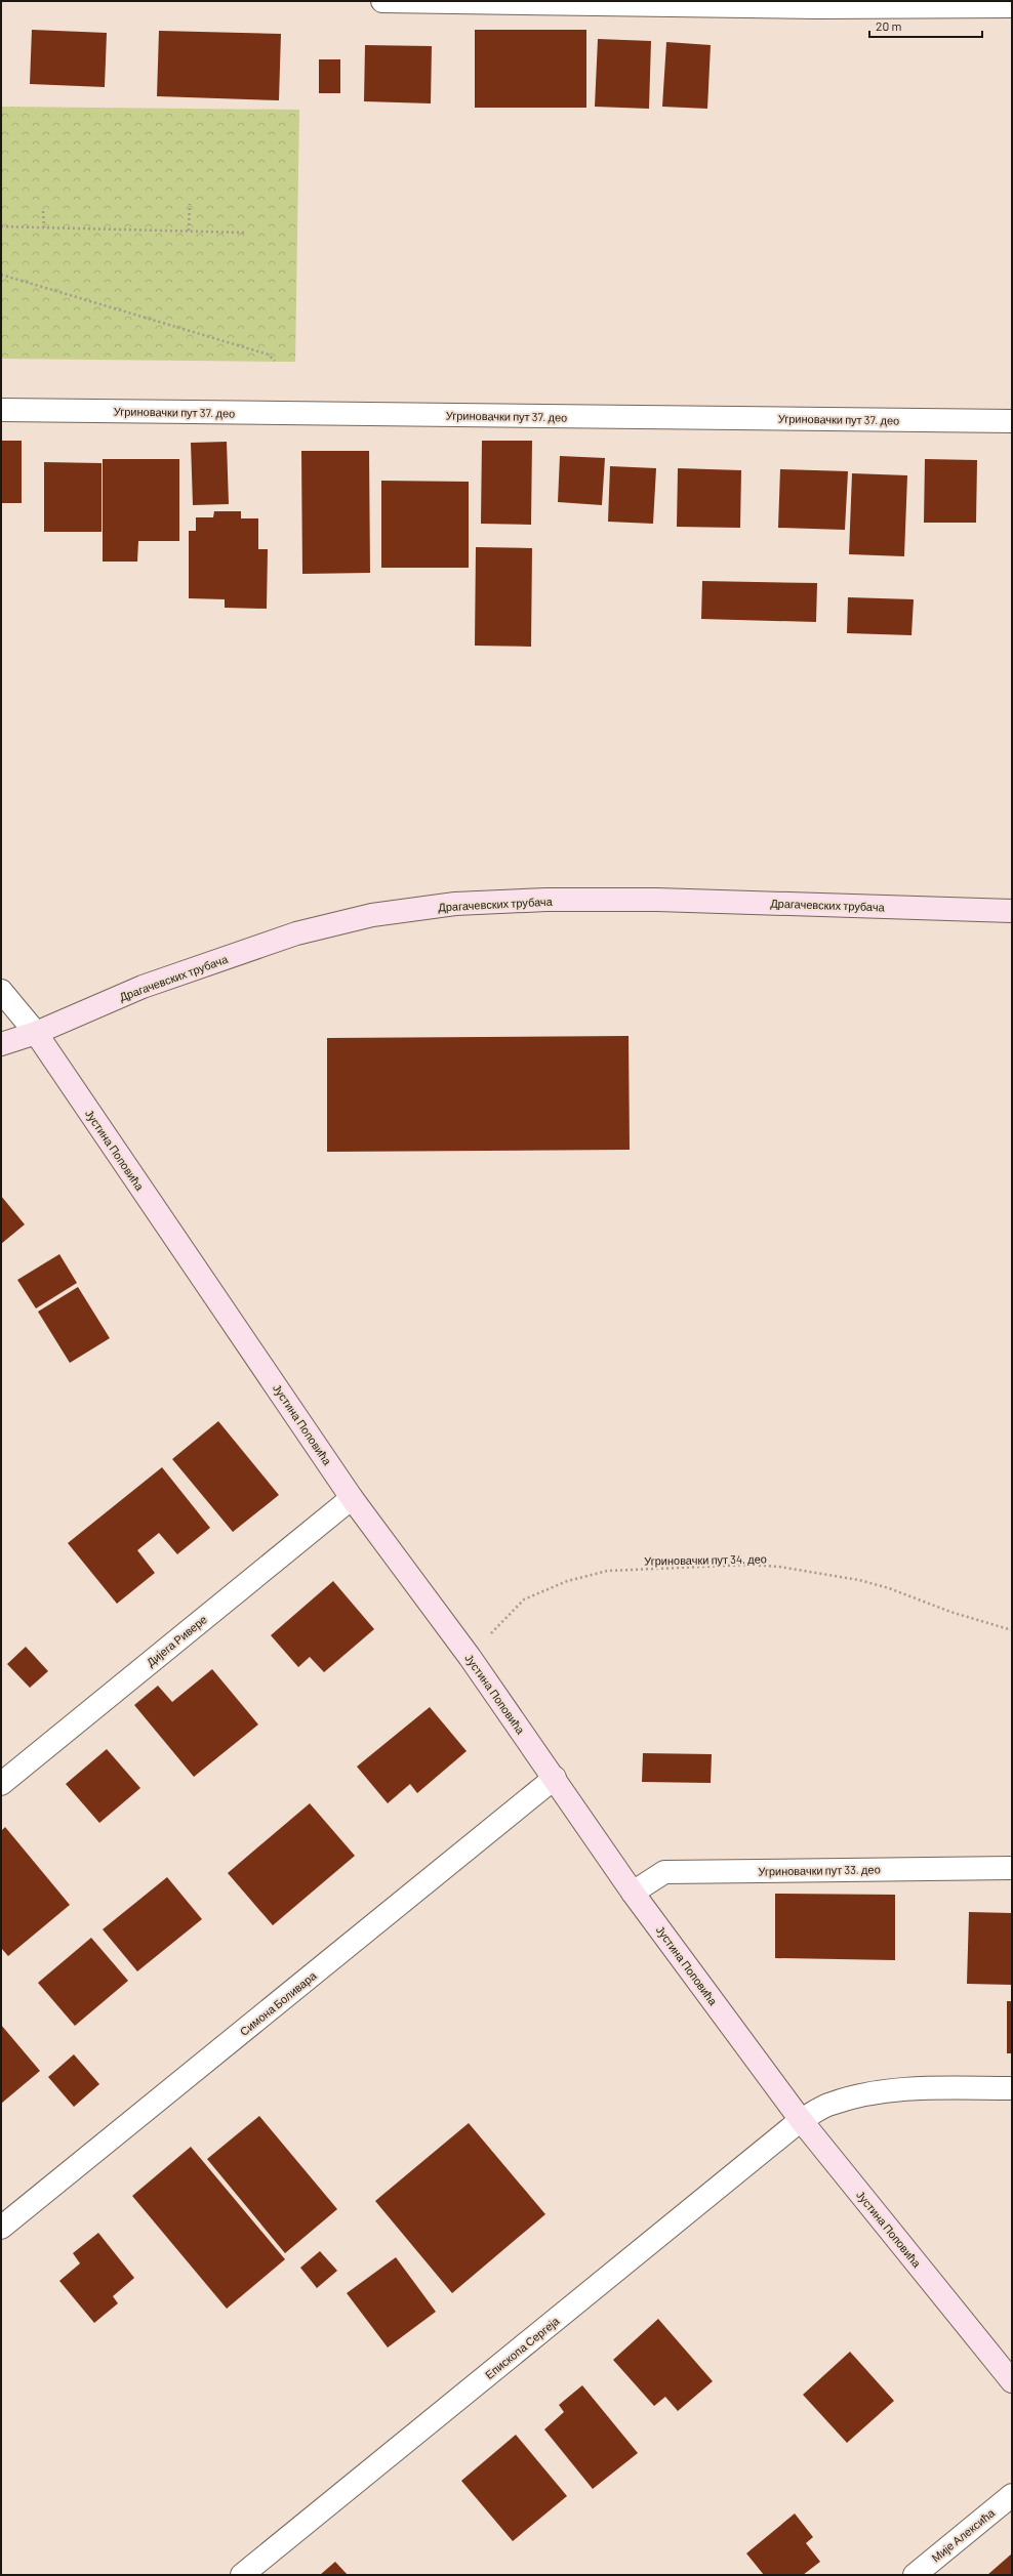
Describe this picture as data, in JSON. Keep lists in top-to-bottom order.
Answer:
{
  "streets": {
    "street": [
      "Угриновачки пут 37. део",
      "Драгачевских трубача",
      "Јустина Поповића",
      "Дијега Ривере",
      "Угриновачки пут 33. део",
      "Симона Боливара",
      "Епископа Сергеја",
      "Мије Алексића"
    ],
    "path": ["Угриновачки пут 34. део"]
  },
  "crossings": [
    ["Драгачевских трубача", "Јустина Поповића"],
    ["Јустина Поповића", "Угриновачки пут 34. део"],
    ["Јустина Поповића", "Дијега Ривере"],
    ["Јустина Поповића", "Угриновачки пут 33. део"],
    ["Јустина Поповића", "Симона Боливара"],
    ["Јустина Поповића", "Епископа Сергеја"]
  ],
  "scale_bar": "20 m"
}
